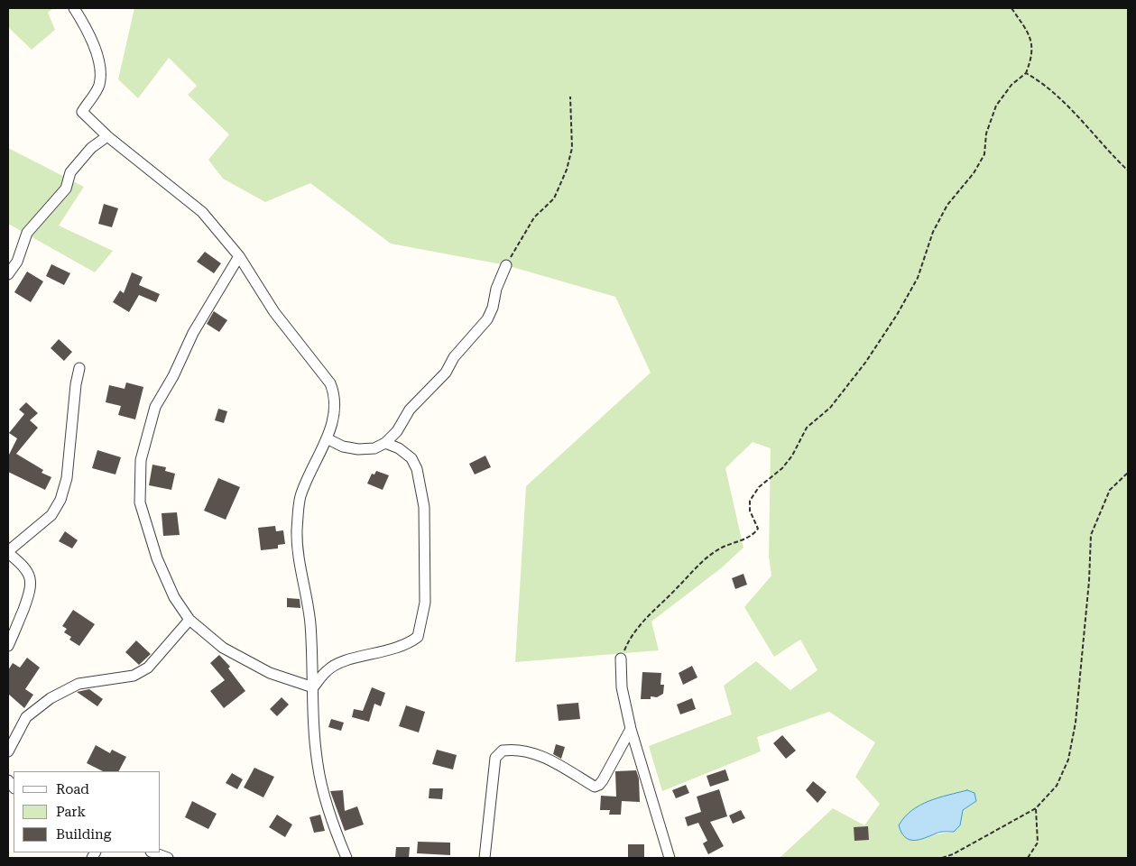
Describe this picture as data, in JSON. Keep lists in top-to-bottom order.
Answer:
{
  "legend": ["Road", "Park", "Building"]
}
